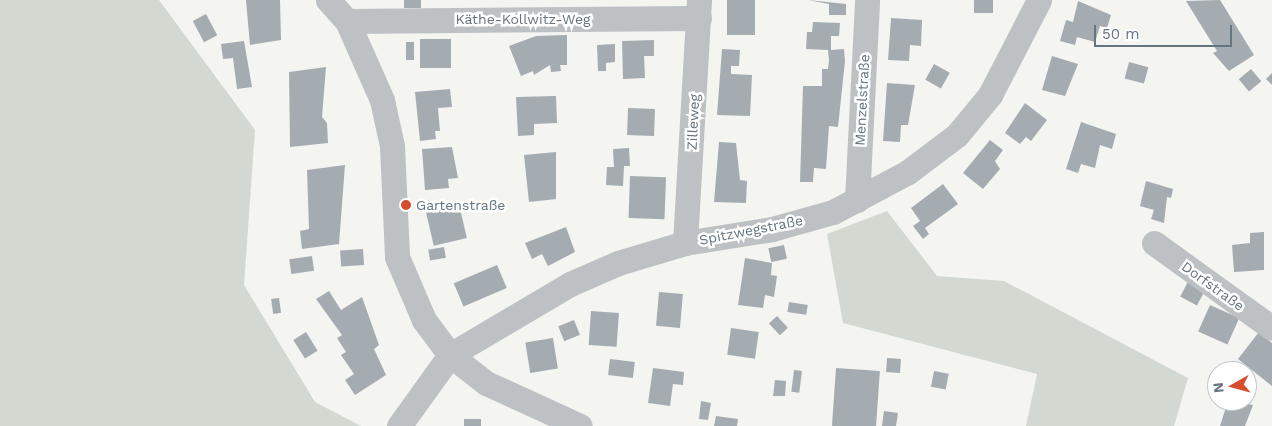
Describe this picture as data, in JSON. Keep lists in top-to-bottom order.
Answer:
{
  "streets": {
    "street": [
      "Käthe-Kollwitz-Weg",
      "Menzelstraße",
      "Zilleweg",
      "Spitzwegstraße",
      "Dorfstraße"
    ]
  },
  "crossings": [
    ["Käthe-Kollwitz-Weg", "Zilleweg"],
    ["Menzelstraße", "Spitzwegstraße"],
    ["Zilleweg", "Spitzwegstraße"]
  ],
  "places": ["Gartenstraße"],
  "scale_bar": "50 m",
  "north": "left"
}
